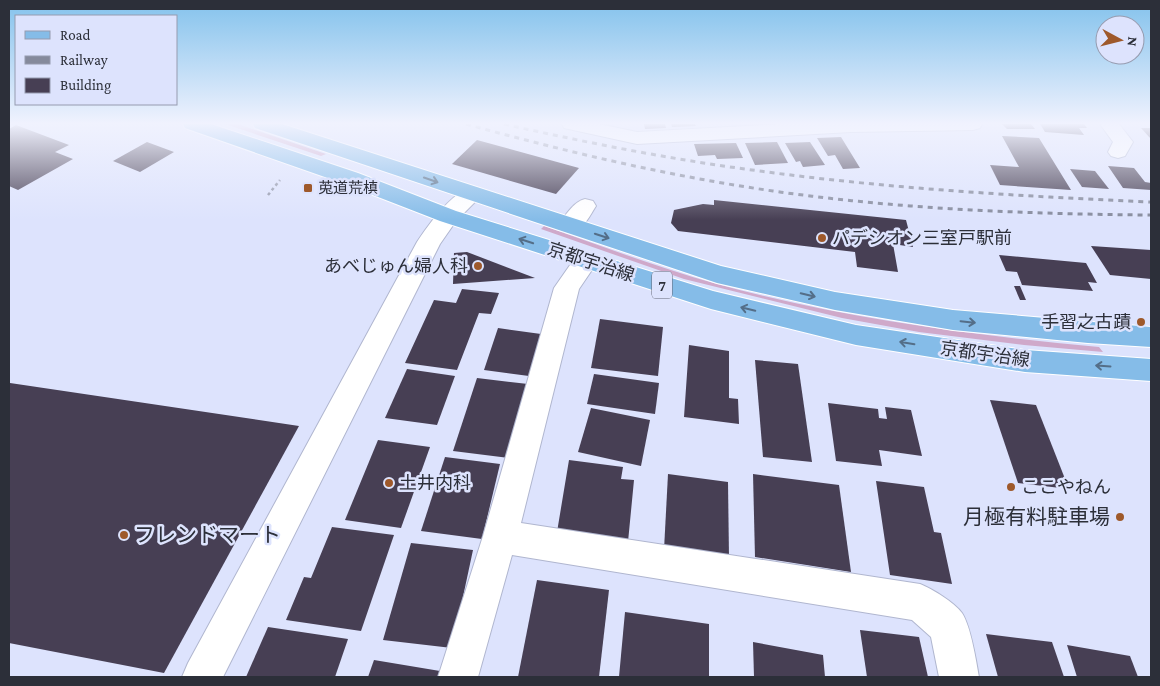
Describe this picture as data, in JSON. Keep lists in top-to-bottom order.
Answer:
{
  "streets": {
    "main road": ["京都宇治線", "7"]
  },
  "places": {
    "transit": ["莵道荒槙"],
    "other": [
      "パデシオン三室戸駅前",
      "あべじゅん婦人科",
      "手習之古蹟",
      "土井内科",
      "ここやねん",
      "月極有料駐車場",
      "フレンドマート"
    ]
  },
  "legend": ["Road", "Railway", "Building"],
  "north": "right"
}
